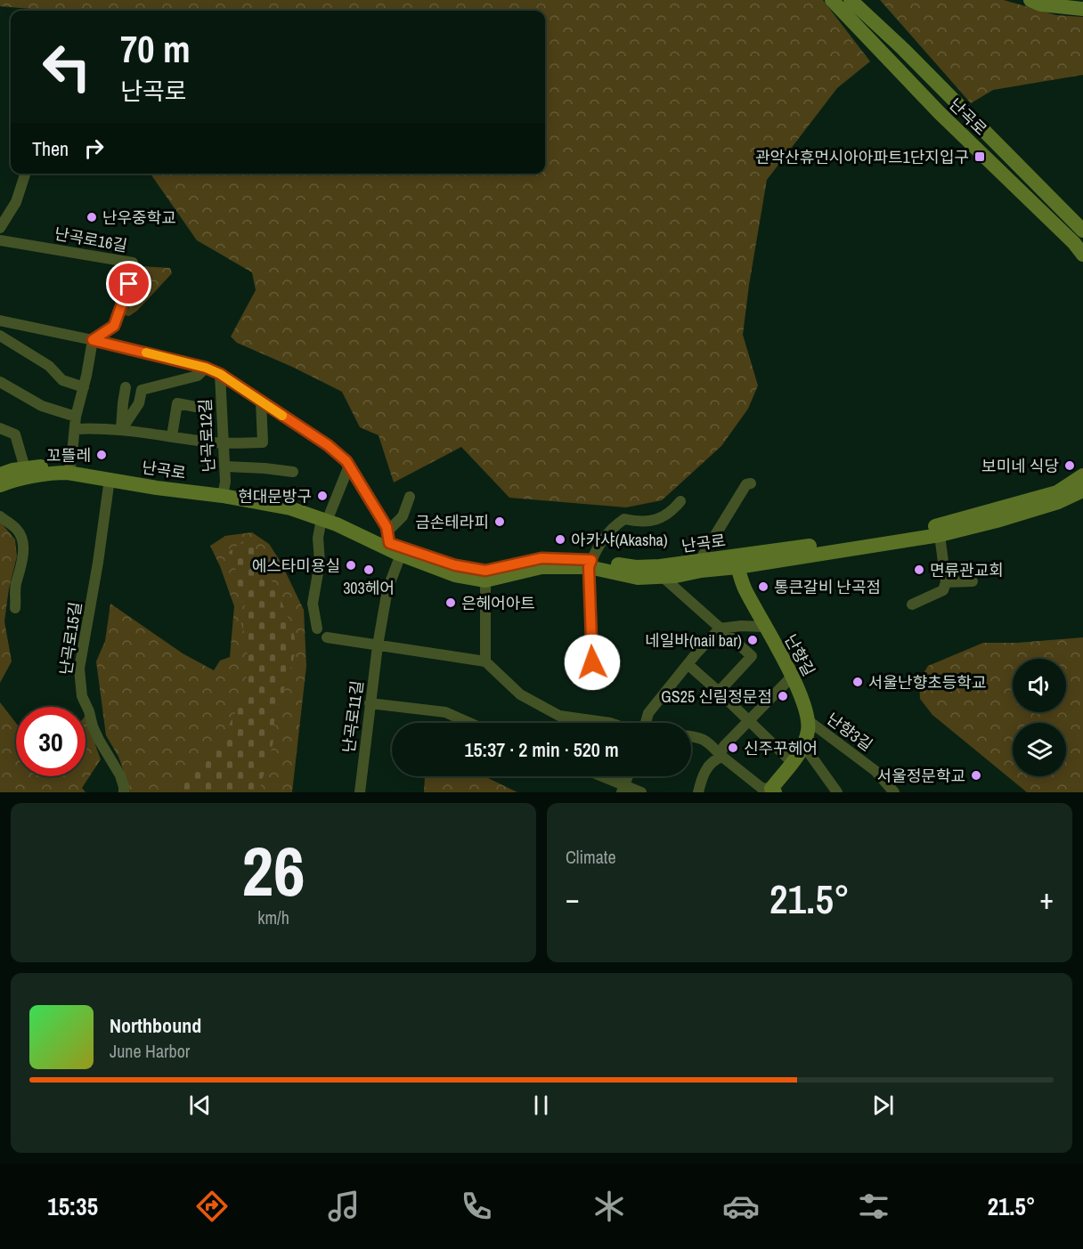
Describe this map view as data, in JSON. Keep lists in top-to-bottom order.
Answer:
{
  "streets": {
    "main road": ["난곡로", "난향길"],
    "street": [
      "난곡로16길",
      "난곡로12길",
      "난곡로15길",
      "난곡로11길",
      "난향3길"
    ]
  },
  "crossings": [
    ["난곡로", "난곡로12길"],
    ["난곡로", "난곡로15길"],
    ["난곡로", "난향길"],
    ["난곡로", "난곡로11길"],
    ["난향길", "난향3길"]
  ],
  "places": {
    "transit": ["관악산휴먼시아아파트1단지입구"],
    "other": [
      "난우중학교",
      "꼬뜰레",
      "보미네 식당",
      "현대문방구",
      "금손테라피",
      "아카샤(Akasha)",
      "에스타미용실",
      "303헤어",
      "면류관교회",
      "통큰갈비 난곡점",
      "은헤어아트",
      "네일바(nail bar)",
      "서울난향초등학교",
      "GS25 신림정문점",
      "신주꾸헤어",
      "서울정문학교"
    ]
  },
  "page": {
    "turn": ["70 m", "난곡로"],
    "then": "Then",
    "limit": "30",
    "trip": "15:37 · 2 min · 520 m",
    "tile": [
      ["26", "km/h"],
      "Climate"
    ],
    "heat": ["−", "21.5°", "+"],
    "song": ["Northbound", "June Harbor"],
    "tabs": ["15:35", "21.5°"]
  }
}
